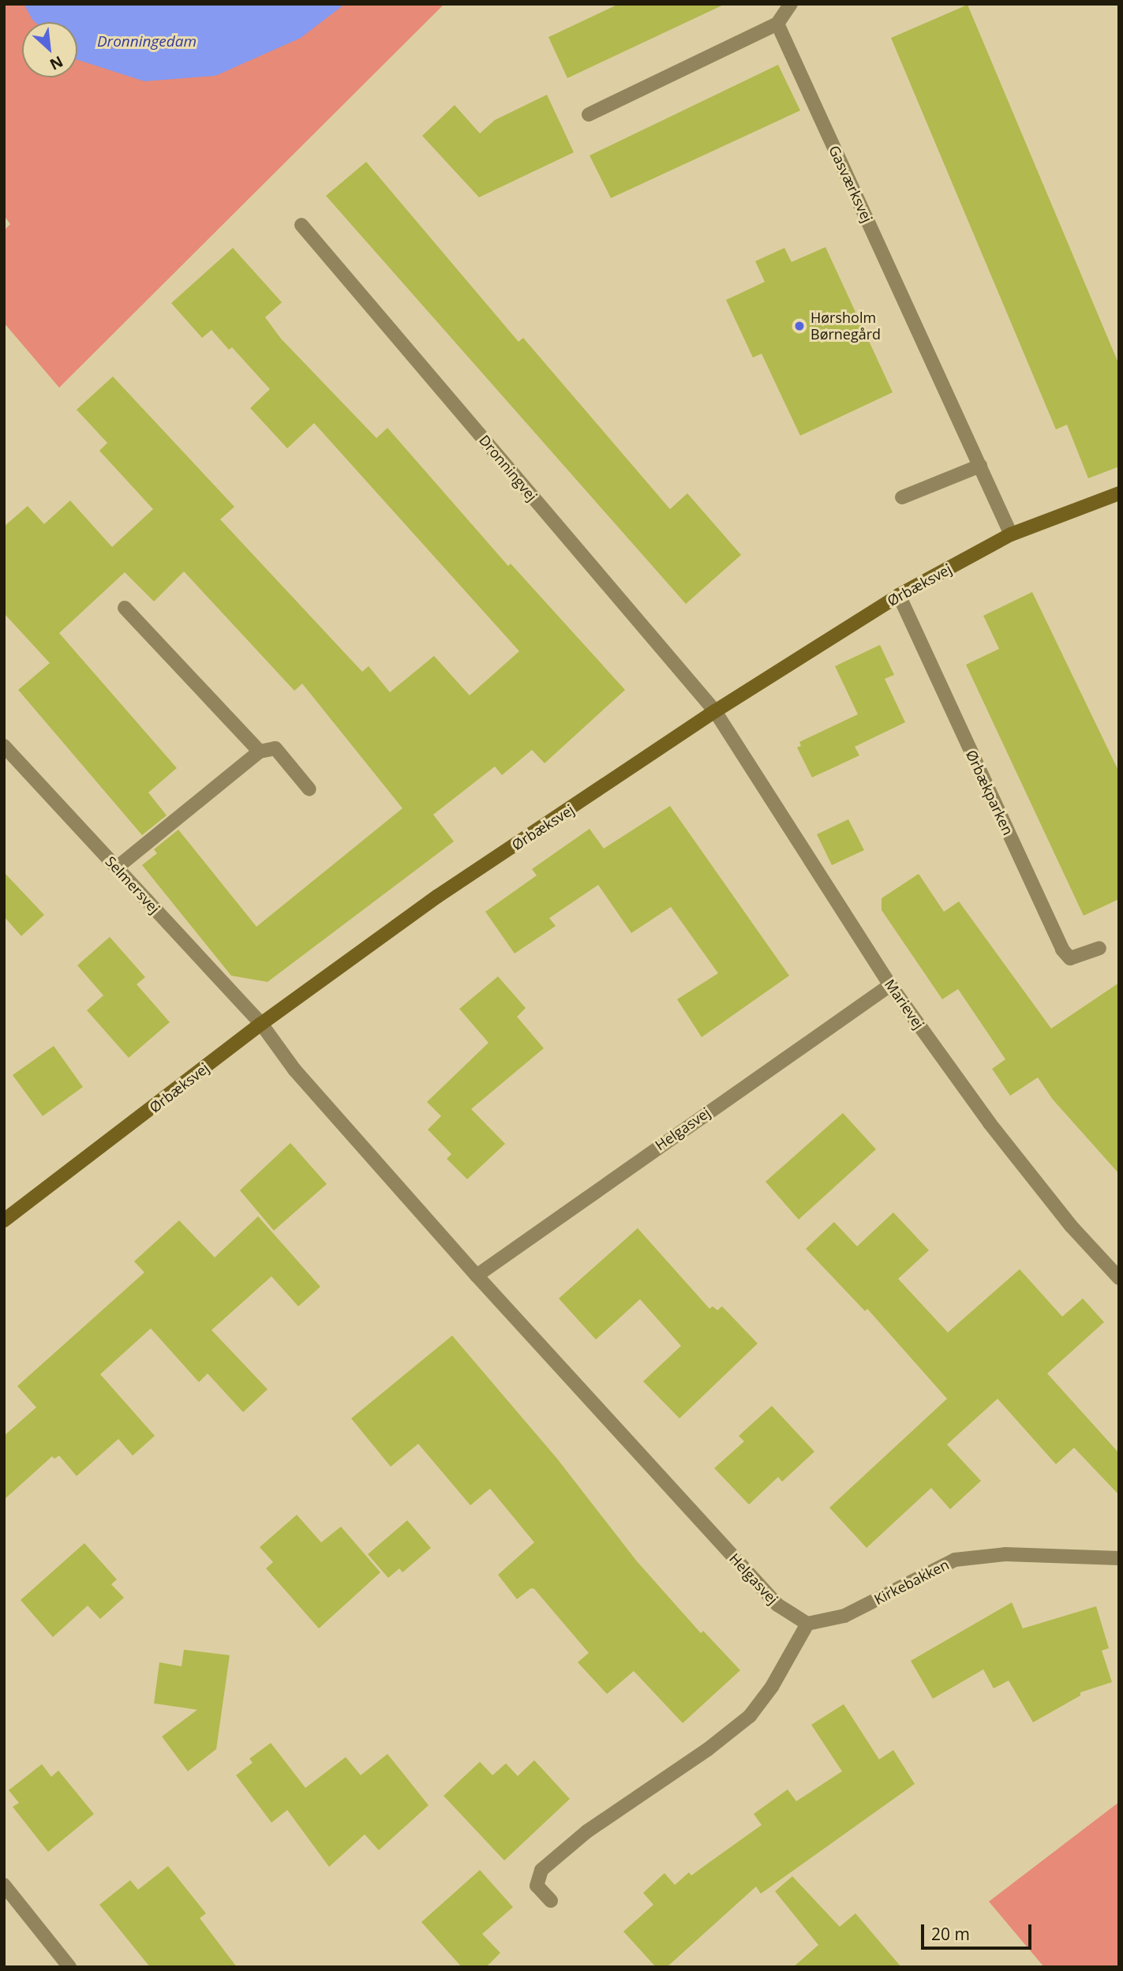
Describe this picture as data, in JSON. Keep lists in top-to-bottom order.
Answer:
{
  "streets": {
    "street": [
      "Gasværksvej",
      "Dronningvej",
      "Ørbæksvej",
      "Ørbækparken",
      "Selmersvej",
      "Marievej",
      "Helgasvej",
      "Kirkebakken"
    ]
  },
  "crossings": [
    ["Gasværksvej", "Ørbæksvej"],
    ["Dronningvej", "Ørbæksvej"],
    ["Dronningvej", "Marievej"],
    ["Ørbæksvej", "Ørbækparken"],
    ["Ørbæksvej", "Selmersvej"],
    ["Ørbæksvej", "Marievej"],
    ["Ørbæksvej", "Helgasvej"],
    ["Selmersvej", "Helgasvej"],
    ["Marievej", "Helgasvej"],
    ["Helgasvej", "Kirkebakken"]
  ],
  "water": ["Dronningedam"],
  "places": ["Hørsholm Børnegård"],
  "scale_bar": "20 m",
  "north": "bottom right"
}
